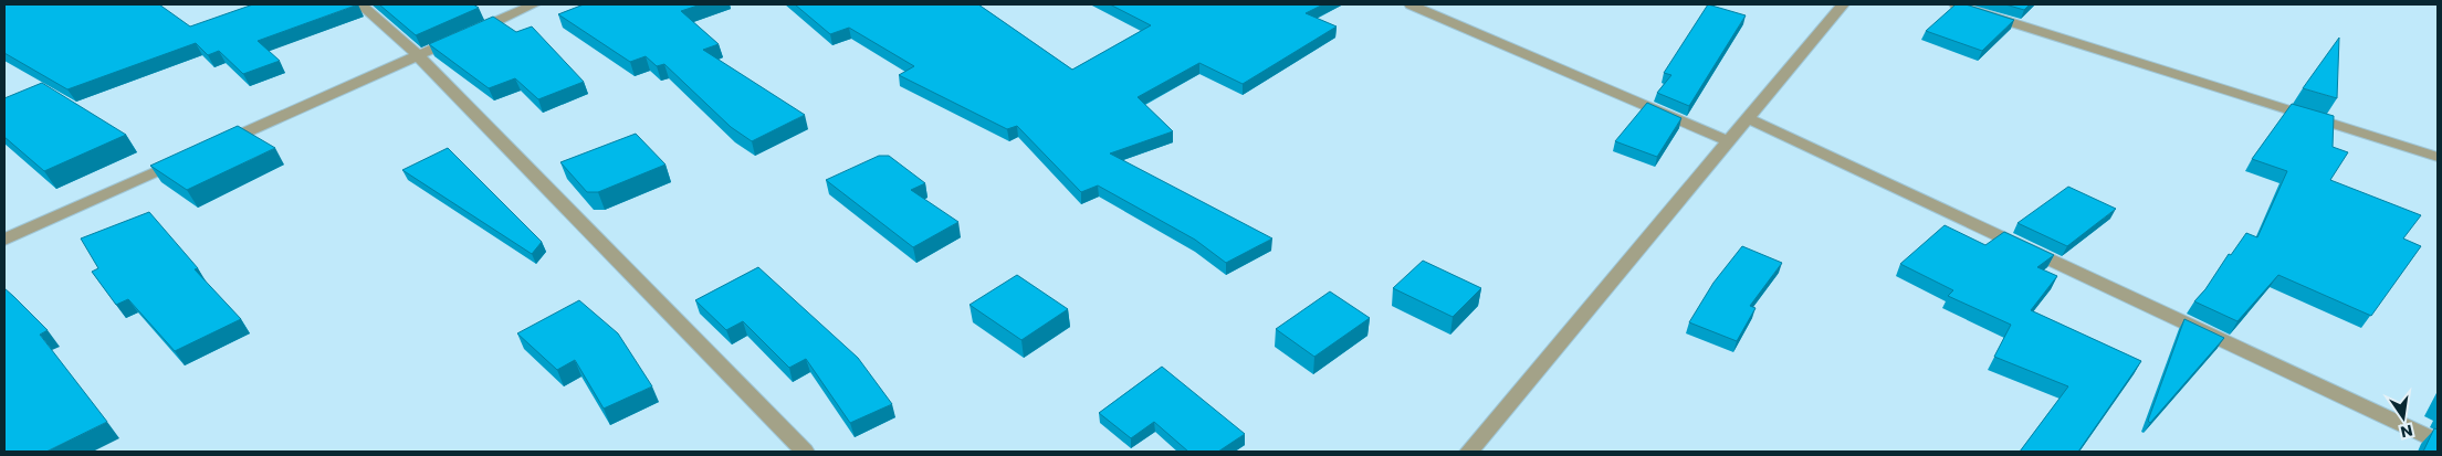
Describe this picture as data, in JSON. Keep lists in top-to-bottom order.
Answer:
{
  "north": "bottom"
}
